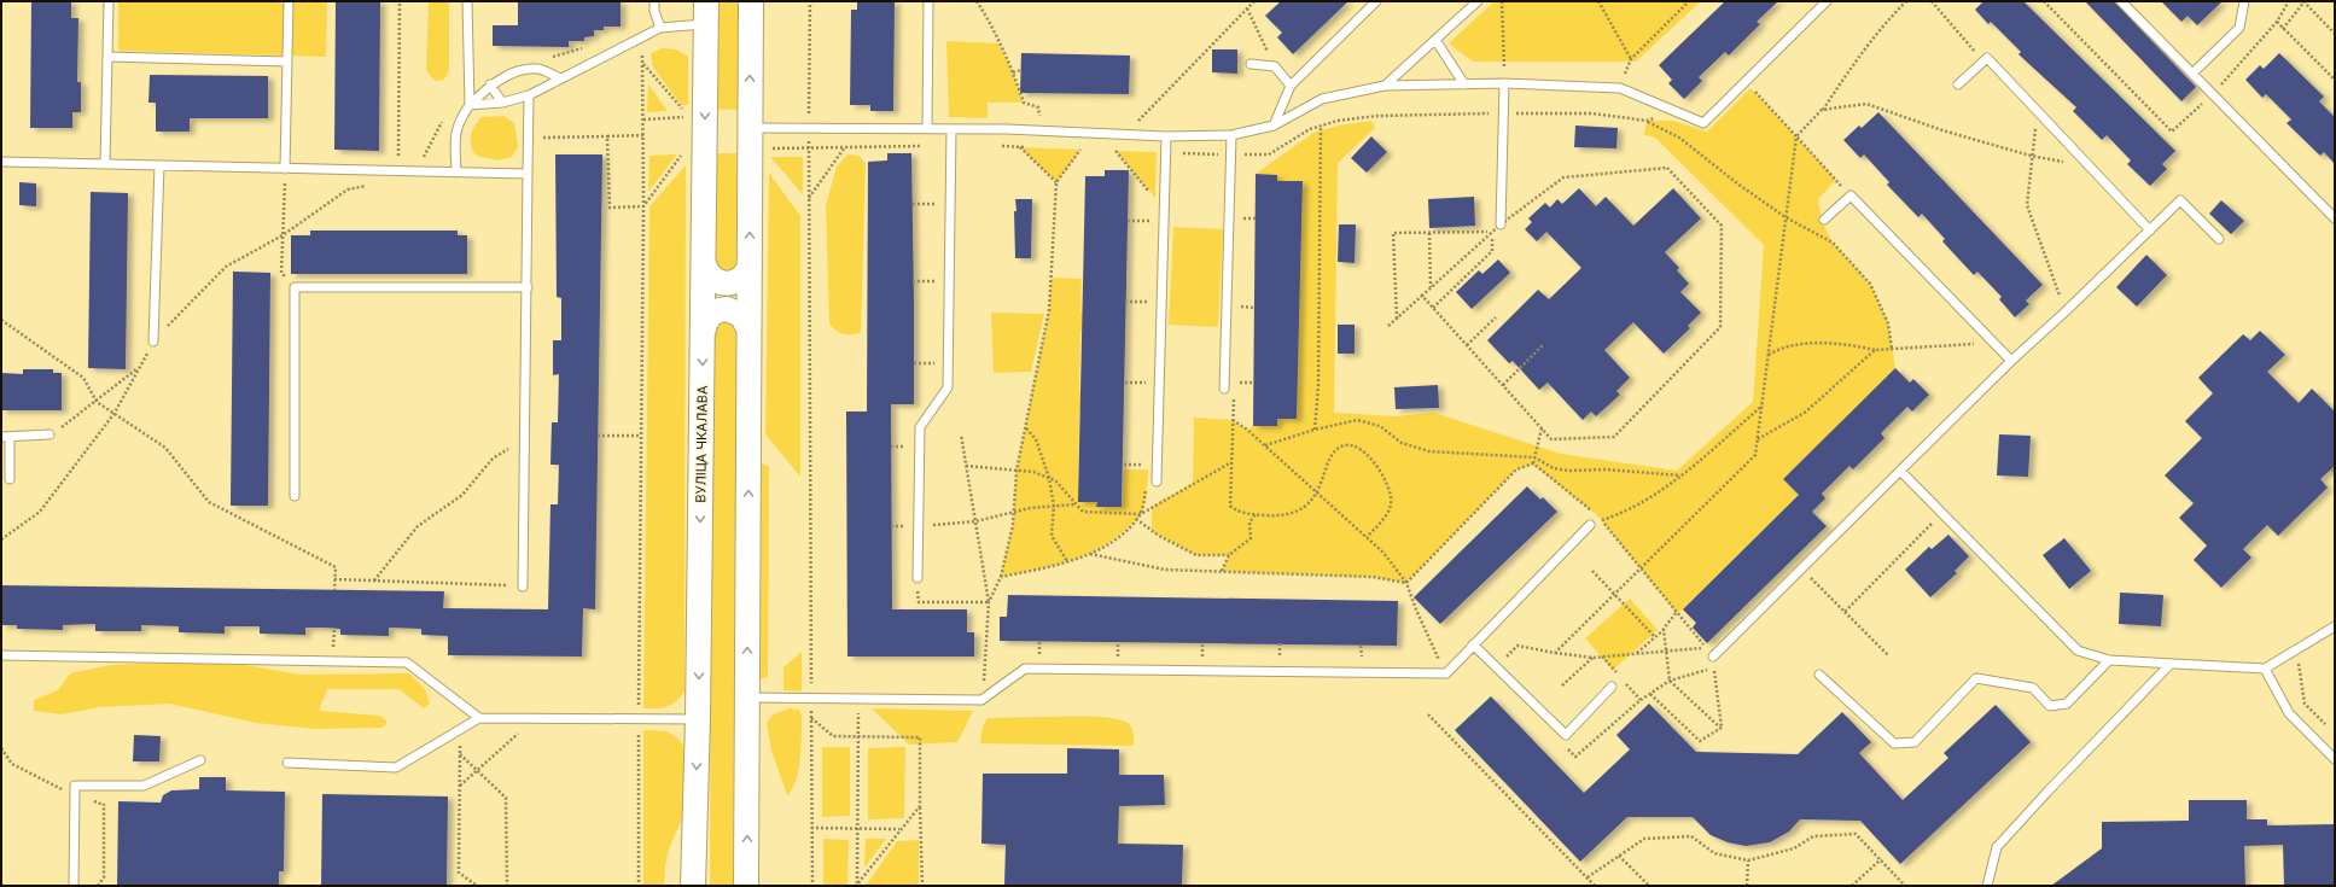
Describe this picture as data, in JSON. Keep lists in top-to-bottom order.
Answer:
{
  "streets": {
    "main road": ["ВУЛІЦА ЧКАЛАВА"]
  }
}
